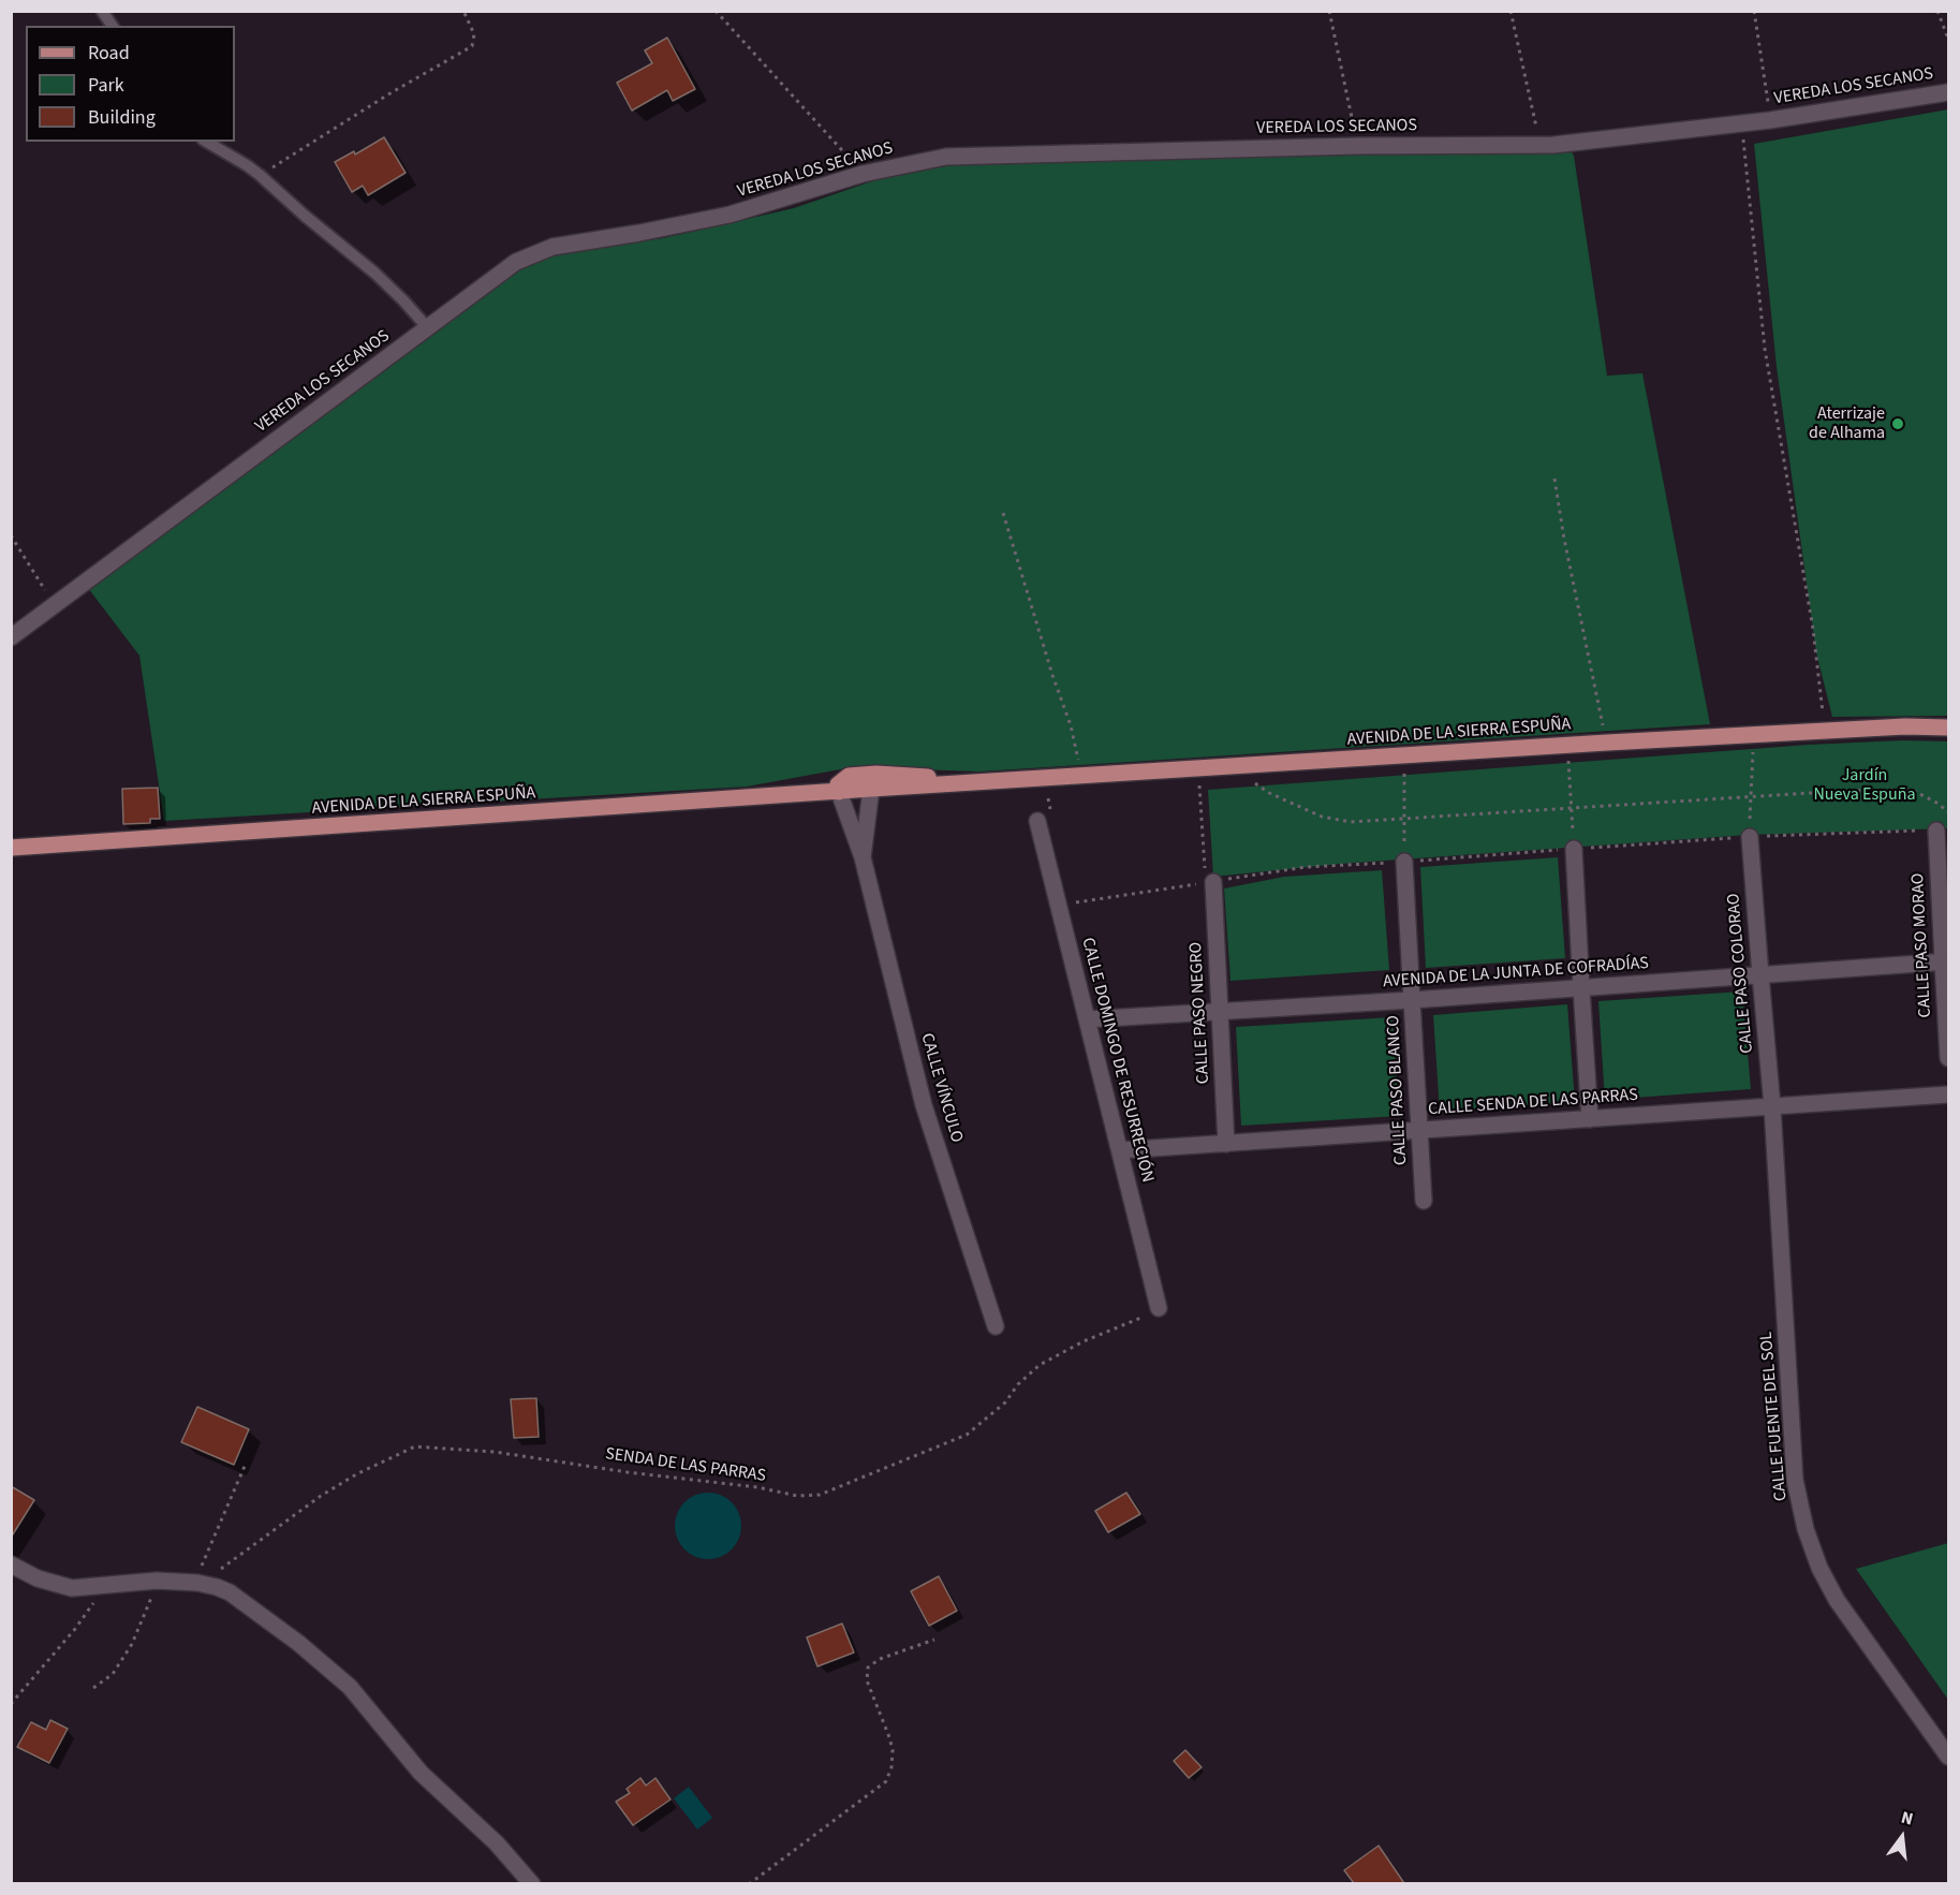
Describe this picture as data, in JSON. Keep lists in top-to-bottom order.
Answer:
{
  "streets": {
    "main road": ["AVENIDA DE LA SIERRA ESPUÑA"],
    "street": [
      "VEREDA LOS SECANOS",
      "CALLE PASO MORAO",
      "AVENIDA DE LA JUNTA DE COFRADÍAS",
      "CALLE PASO COLORAO",
      "CALLE PASO NEGRO",
      "CALLE DOMINGO DE RESURRECIÓN",
      "CALLE VÍNCULO",
      "CALLE PASO BLANCO",
      "CALLE SENDA DE LAS PARRAS",
      "CALLE FUENTE DEL SOL"
    ],
    "path": ["SENDA DE LAS PARRAS"]
  },
  "crossings": [
    ["AVENIDA DE LA SIERRA ESPUÑA", "CALLE VÍNCULO"],
    ["CALLE PASO MORAO", "AVENIDA DE LA JUNTA DE COFRADÍAS"],
    ["AVENIDA DE LA JUNTA DE COFRADÍAS", "CALLE PASO COLORAO"],
    ["AVENIDA DE LA JUNTA DE COFRADÍAS", "CALLE PASO NEGRO"],
    ["AVENIDA DE LA JUNTA DE COFRADÍAS", "CALLE DOMINGO DE RESURRECIÓN"],
    ["AVENIDA DE LA JUNTA DE COFRADÍAS", "CALLE PASO BLANCO"],
    ["CALLE PASO COLORAO", "CALLE SENDA DE LAS PARRAS"],
    ["CALLE PASO COLORAO", "CALLE FUENTE DEL SOL"],
    ["CALLE PASO NEGRO", "CALLE SENDA DE LAS PARRAS"],
    ["CALLE DOMINGO DE RESURRECIÓN", "CALLE SENDA DE LAS PARRAS"],
    ["CALLE DOMINGO DE RESURRECIÓN", "SENDA DE LAS PARRAS"],
    ["CALLE PASO BLANCO", "CALLE SENDA DE LAS PARRAS"],
    ["CALLE SENDA DE LAS PARRAS", "CALLE FUENTE DEL SOL"]
  ],
  "parks": ["Jardín Nueva Espuña"],
  "places": ["Aterrizaje de Alhama"],
  "legend": ["Road", "Park", "Building"],
  "north": "top"
}
